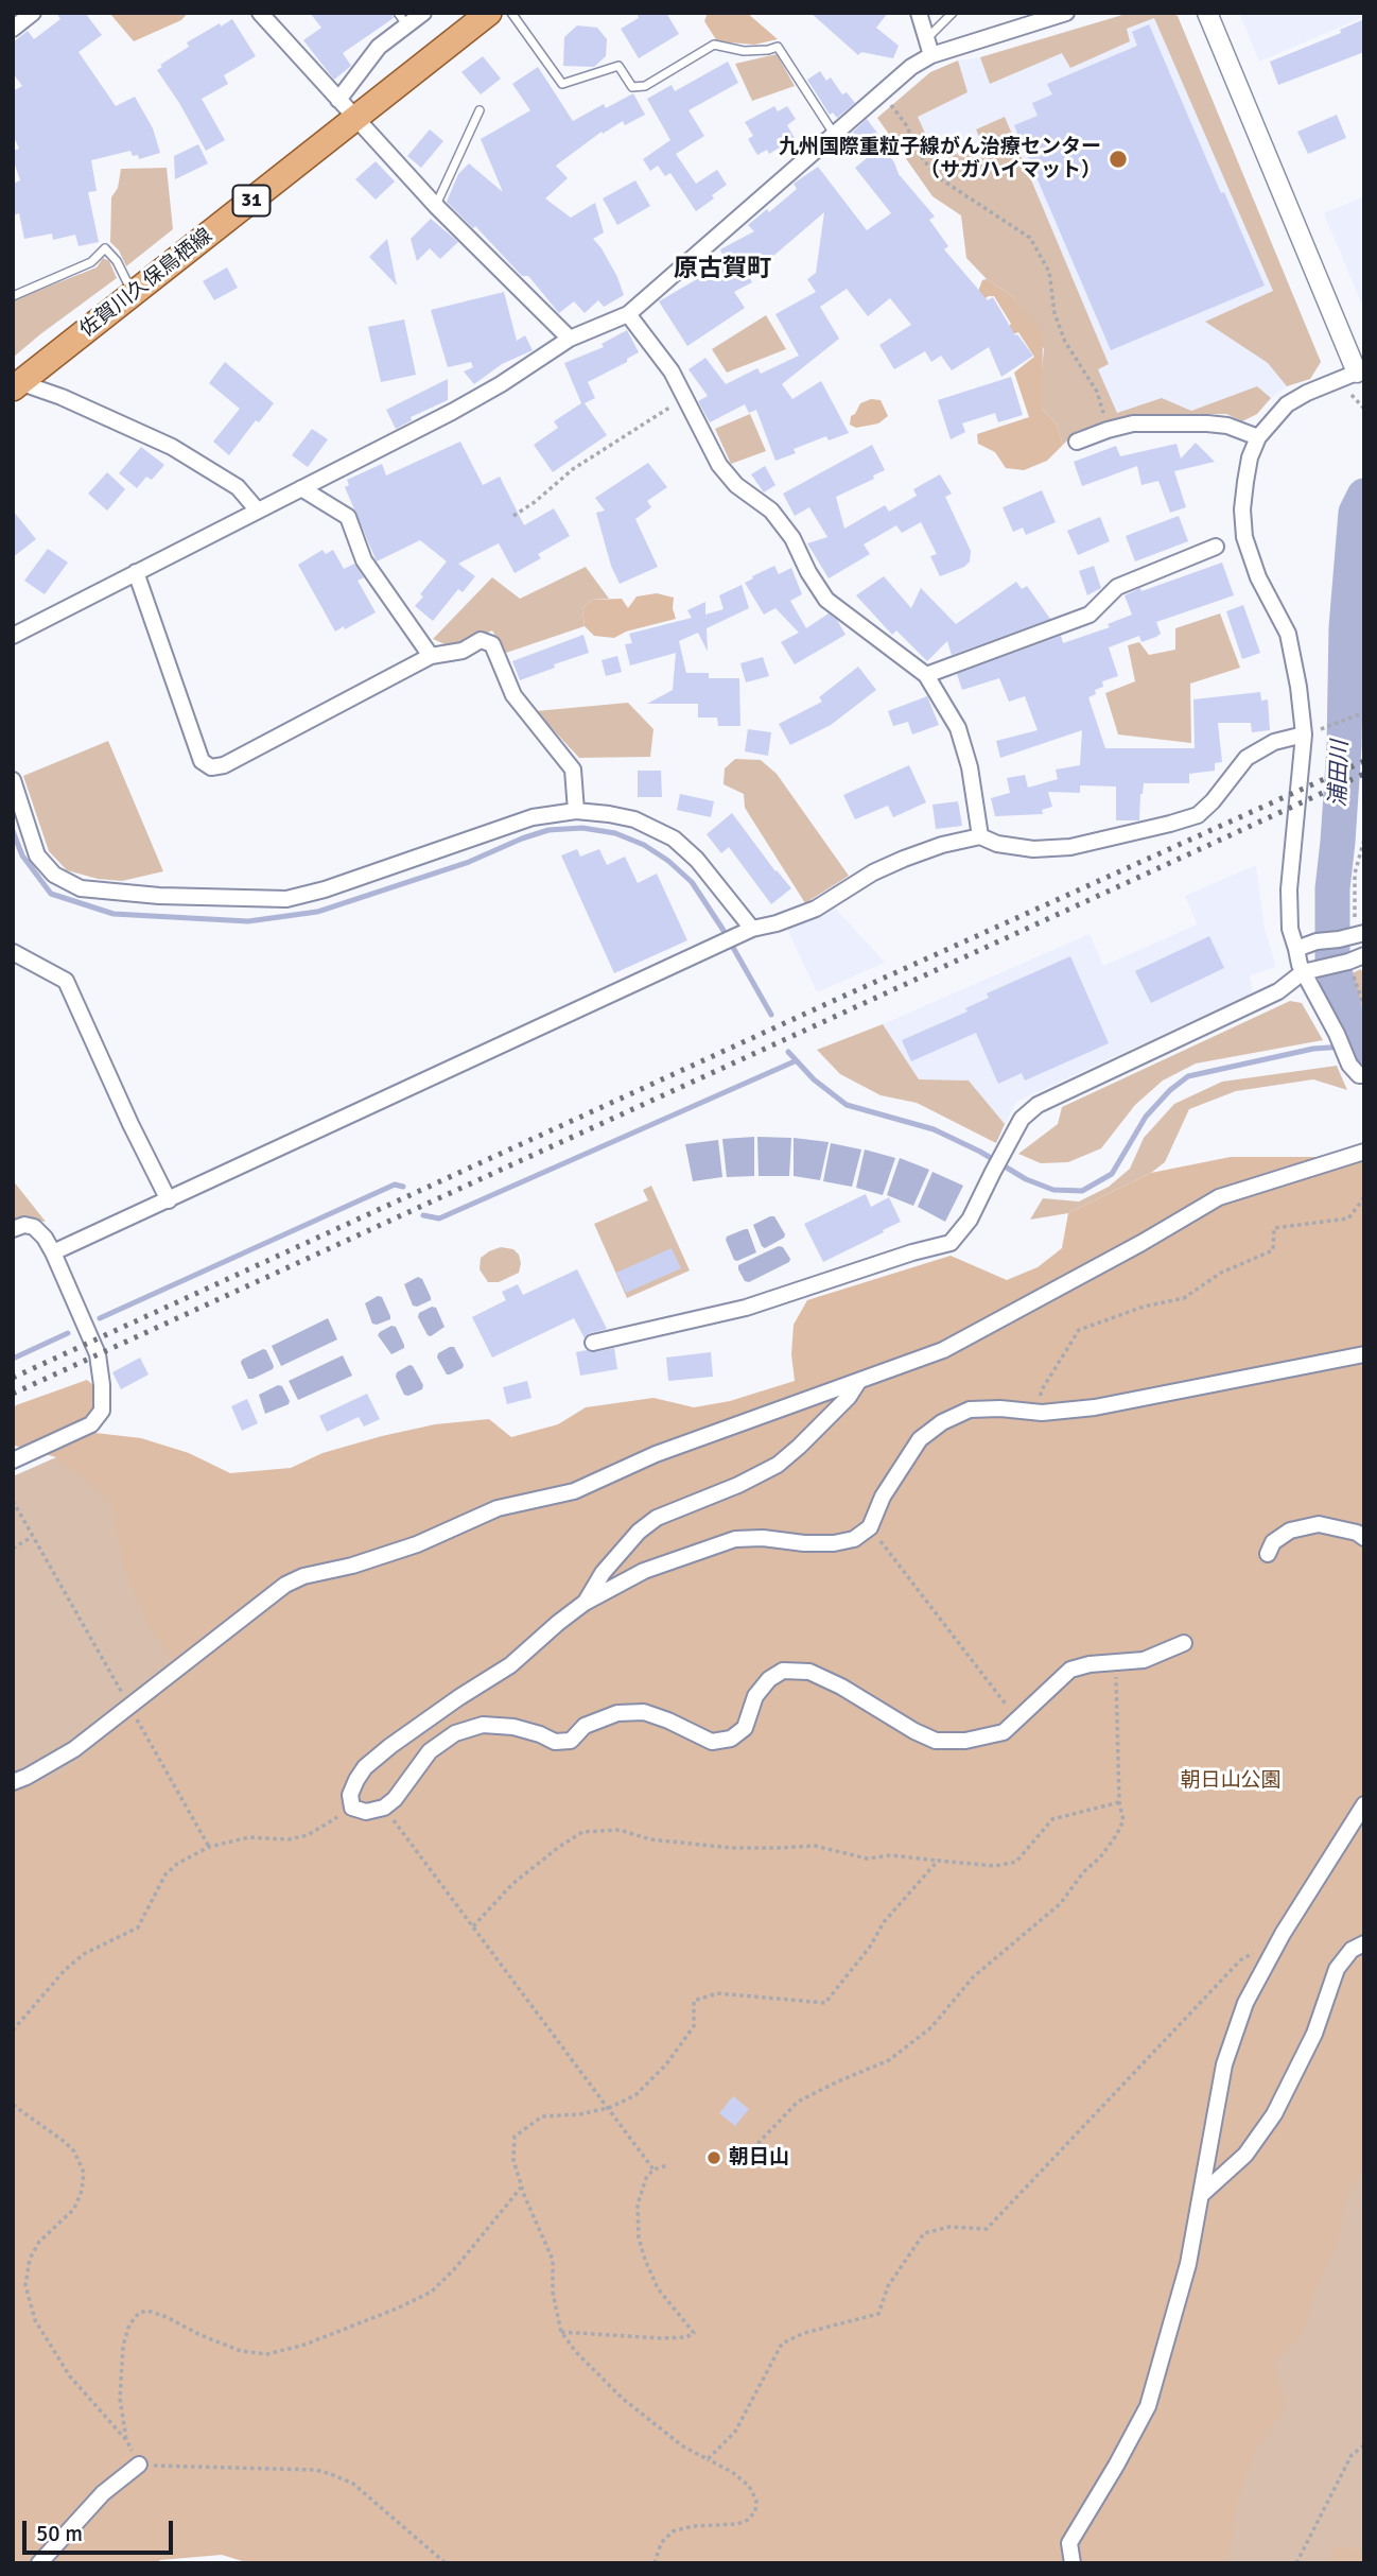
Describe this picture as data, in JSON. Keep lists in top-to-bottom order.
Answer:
{
  "streets": {
    "main road": ["31", "佐賀川久保鳥栖線"]
  },
  "districts": ["原古賀町"],
  "water": ["浦田川"],
  "parks": ["朝日山公園"],
  "places": ["九州国際重粒子線がん治療センター （サガハイマット）", "朝日山"],
  "scale_bar": "50 m"
}
